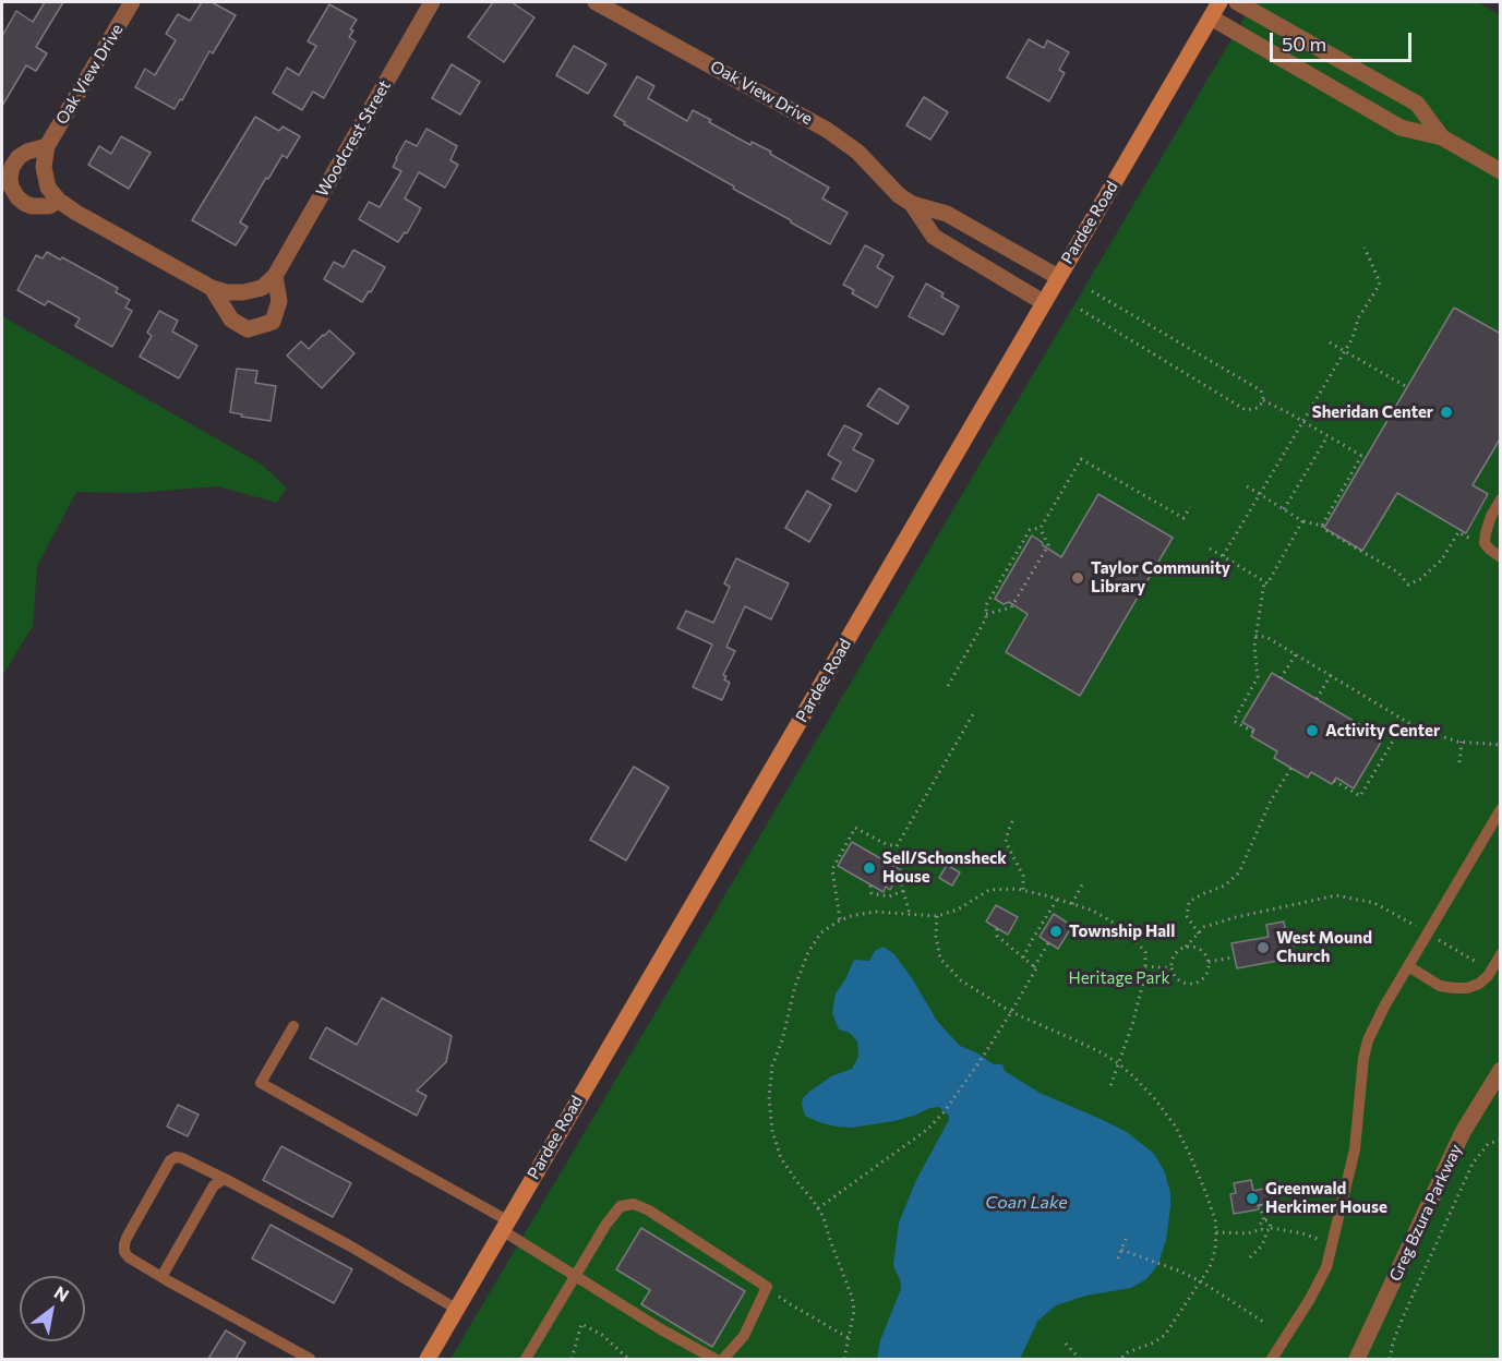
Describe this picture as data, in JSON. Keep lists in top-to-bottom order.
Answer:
{
  "streets": {
    "main road": ["Pardee Road"],
    "street": ["Oak View Drive", "Woodcrest Street", "Greg Bzura Parkway"]
  },
  "crossings": [
    ["Oak View Drive", "Pardee Road"]
  ],
  "water": ["Coan Lake"],
  "parks": ["Heritage Park"],
  "places": [
    "Sheridan Center",
    "Taylor Community Library",
    "Activity Center",
    "Sell/Schonsheck House",
    "Township Hall",
    "West Mound Church",
    "Greenwald Herkimer House"
  ],
  "scale_bar": "50 m",
  "north": "top right"
}
